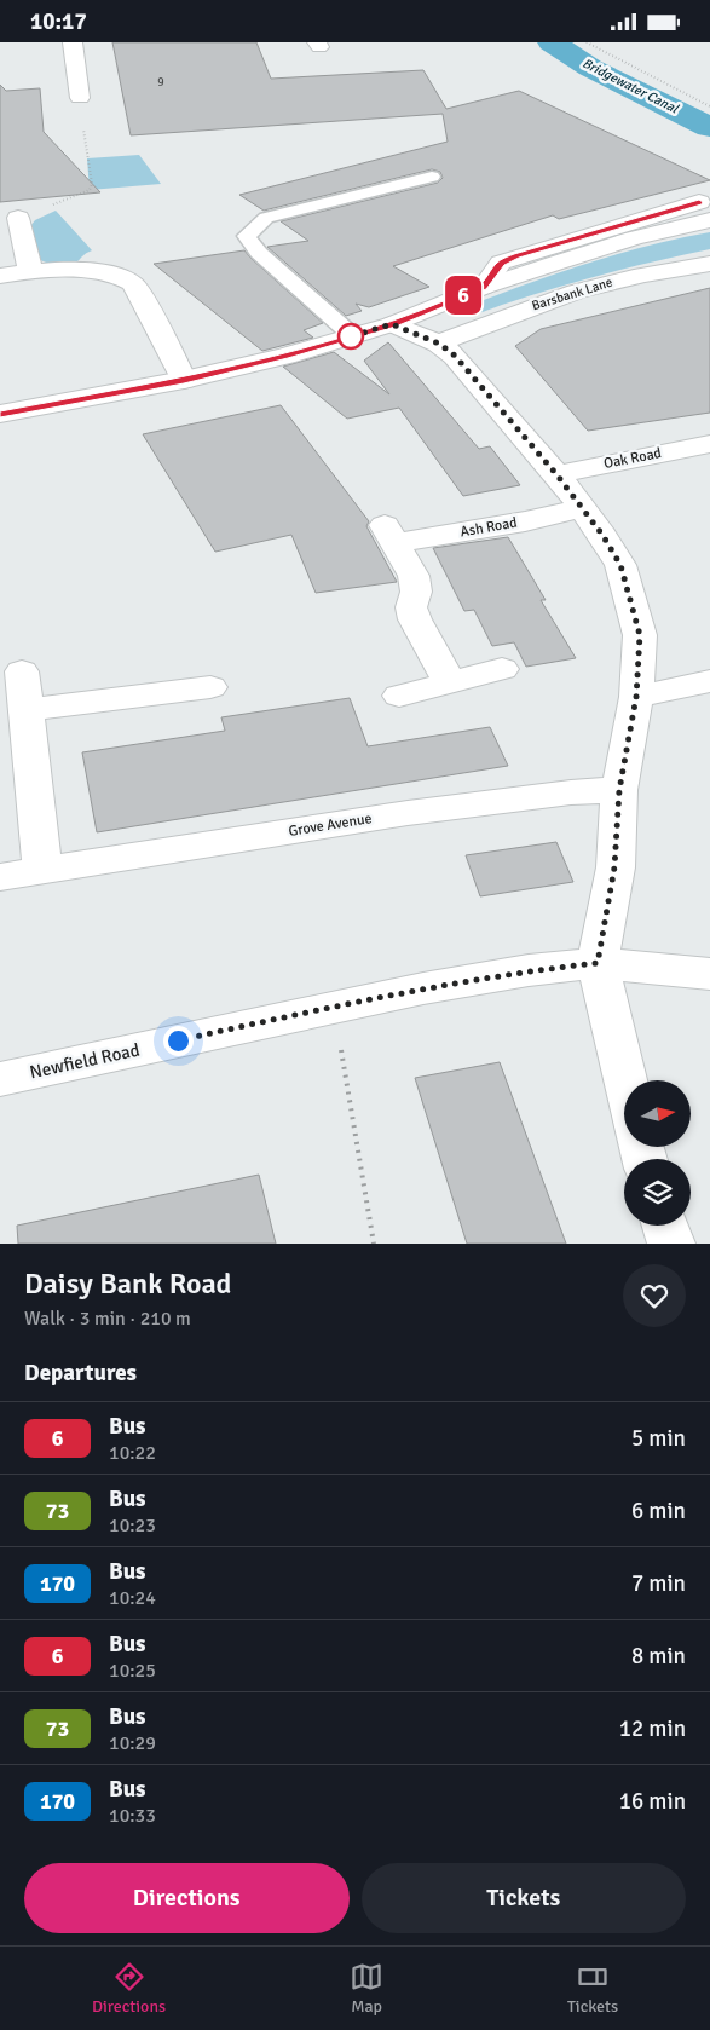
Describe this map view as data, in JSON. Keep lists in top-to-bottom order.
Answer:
{
  "streets": {
    "street": [
      "Barsbank Lane",
      "Oak Road",
      "Ash Road",
      "Grove Avenue",
      "Newfield Road"
    ]
  },
  "water": ["Bridgewater Canal"],
  "lines": ["bus line 6"],
  "house_numbers": ["9"],
  "north": "right",
  "page": {
    "status": "10:17",
    "on_map": "6",
    "heading": [
      ["Daisy Bank Road", "Walk · 3 min · 210 m"],
      "Departures"
    ],
    "list": [
      {
        "mark": "6",
        "name": "Bus",
        "note": "10:22",
        "value": "5 min"
      },
      {
        "mark": "73",
        "name": "Bus",
        "note": "10:23",
        "value": "6 min"
      },
      {
        "mark": "170",
        "name": "Bus",
        "note": "10:24",
        "value": "7 min"
      },
      {
        "mark": "6",
        "name": "Bus",
        "note": "10:25",
        "value": "8 min"
      },
      {
        "mark": "73",
        "name": "Bus",
        "note": "10:29",
        "value": "12 min"
      },
      {
        "mark": "170",
        "name": "Bus",
        "note": "10:33",
        "value": "16 min"
      }
    ],
    "buttons": ["Directions", "Tickets"],
    "tabs": ["Directions", "Map", "Tickets"]
  }
}
